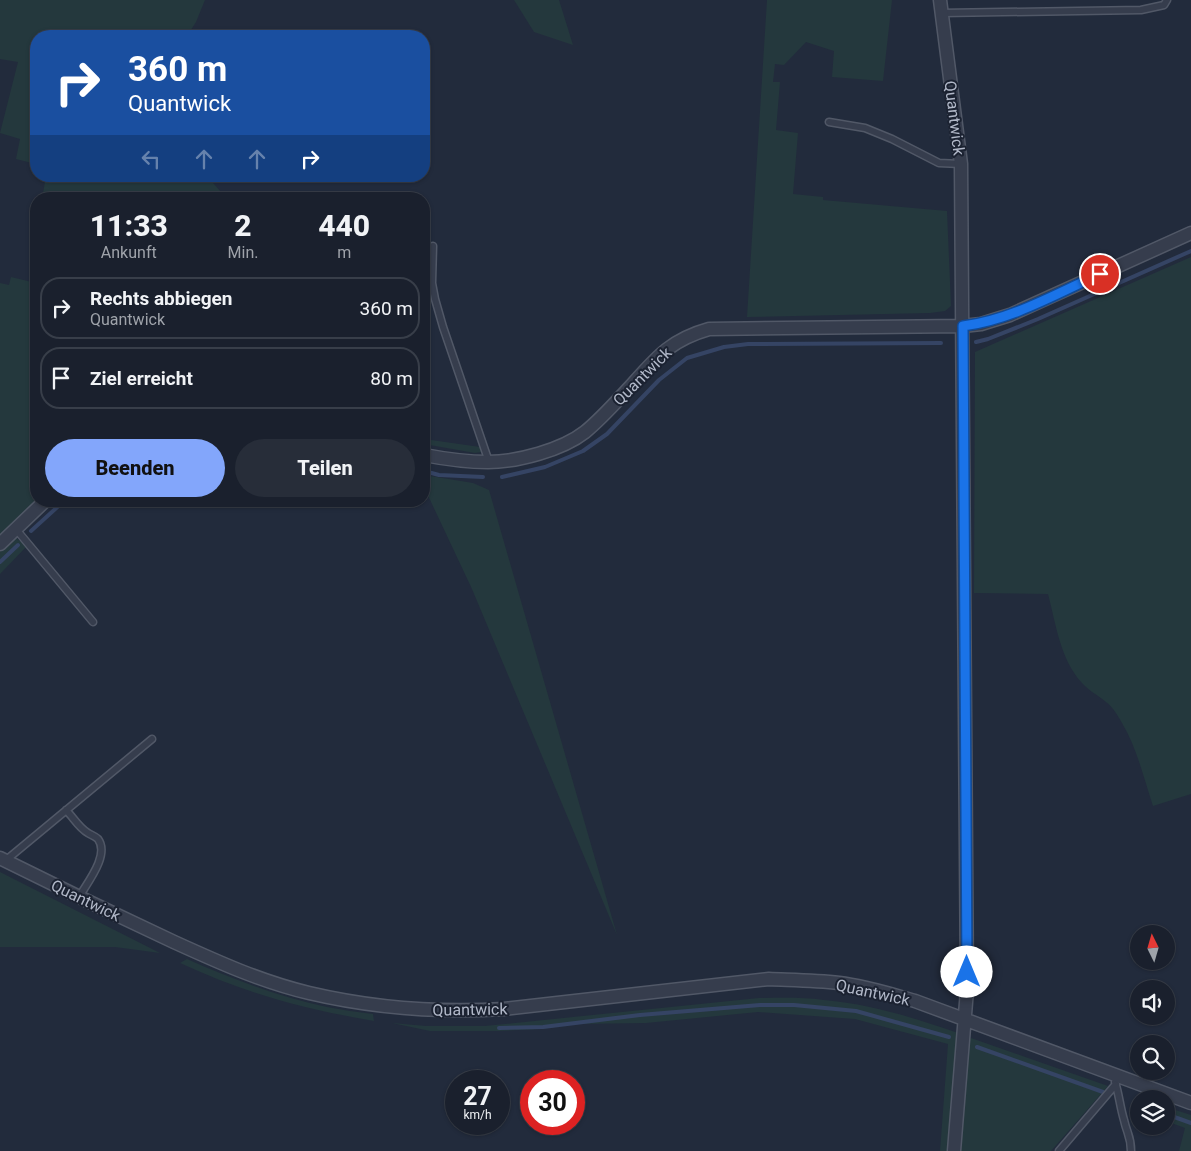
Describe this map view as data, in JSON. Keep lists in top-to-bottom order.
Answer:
{
  "streets": {
    "street": ["Quantwick"]
  },
  "north": "top",
  "page": {
    "turn": ["360 m", "Quantwick"],
    "eta": [
      "11:33",
      "Ankunft",
      "2",
      "Min.",
      "440",
      "m"
    ],
    "list": [
      {
        "name": "Rechts abbiegen",
        "note": "Quantwick",
        "value": "360 m"
      },
      {
        "name": "Ziel erreicht",
        "value": "80 m"
      }
    ],
    "buttons": ["Beenden", "Teilen"],
    "speed": "27 km/h",
    "limit": "30"
  }
}
